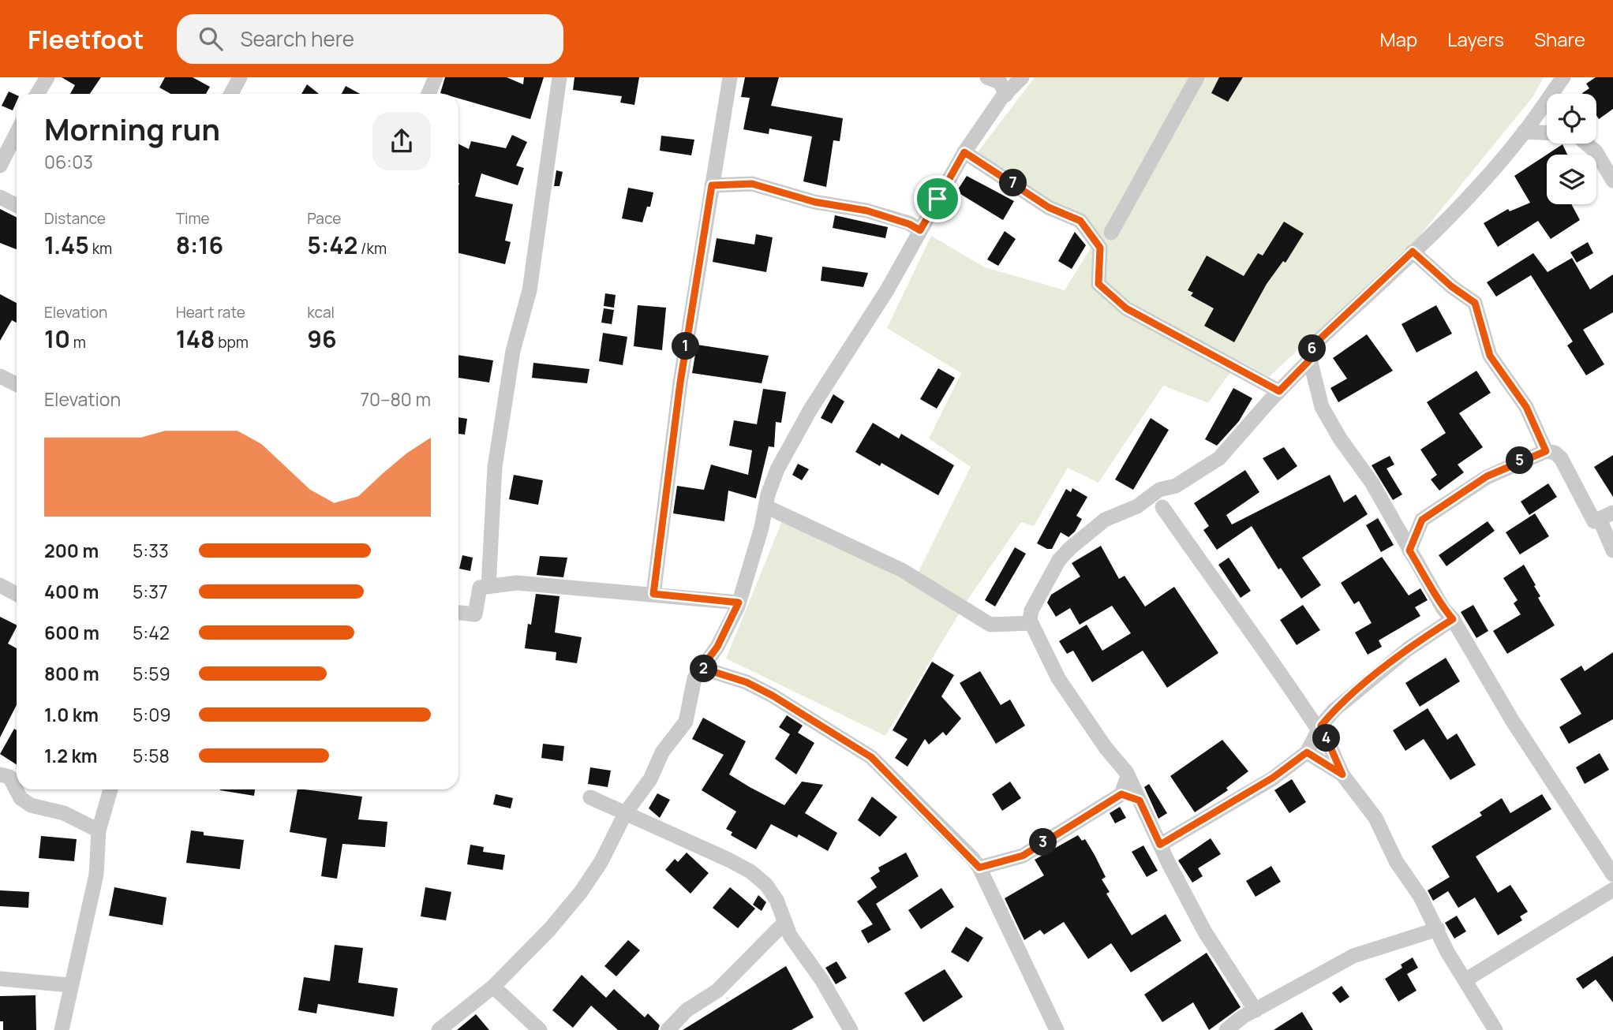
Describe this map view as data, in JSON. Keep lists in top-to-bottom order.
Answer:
{
  "page": {
    "header": "Fleetfoot",
    "search": "Search here",
    "nav": ["Map", "Layers", "Share"],
    "heading": ["Morning run", "06:03"],
    "pins": [
      "7",
      "1",
      "6",
      "5",
      "2",
      "4",
      "3"
    ],
    "stats": [
      ["Distance", "1.45 km"],
      ["Time", "8:16"],
      ["Pace", "5:42 /km"],
      ["Elevation", "10 m"],
      ["Heart rate", "148 bpm"],
      ["kcal", "96"]
    ],
    "chart": ["Elevation", "70–80 m"],
    "list": [
      {
        "name": "200 m",
        "note": "5:33"
      },
      {
        "name": "400 m",
        "note": "5:37"
      },
      {
        "name": "600 m",
        "note": "5:42"
      },
      {
        "name": "800 m",
        "note": "5:59"
      },
      {
        "name": "1.0 km",
        "note": "5:09"
      },
      {
        "name": "1.2 km",
        "note": "5:58"
      }
    ]
  }
}
